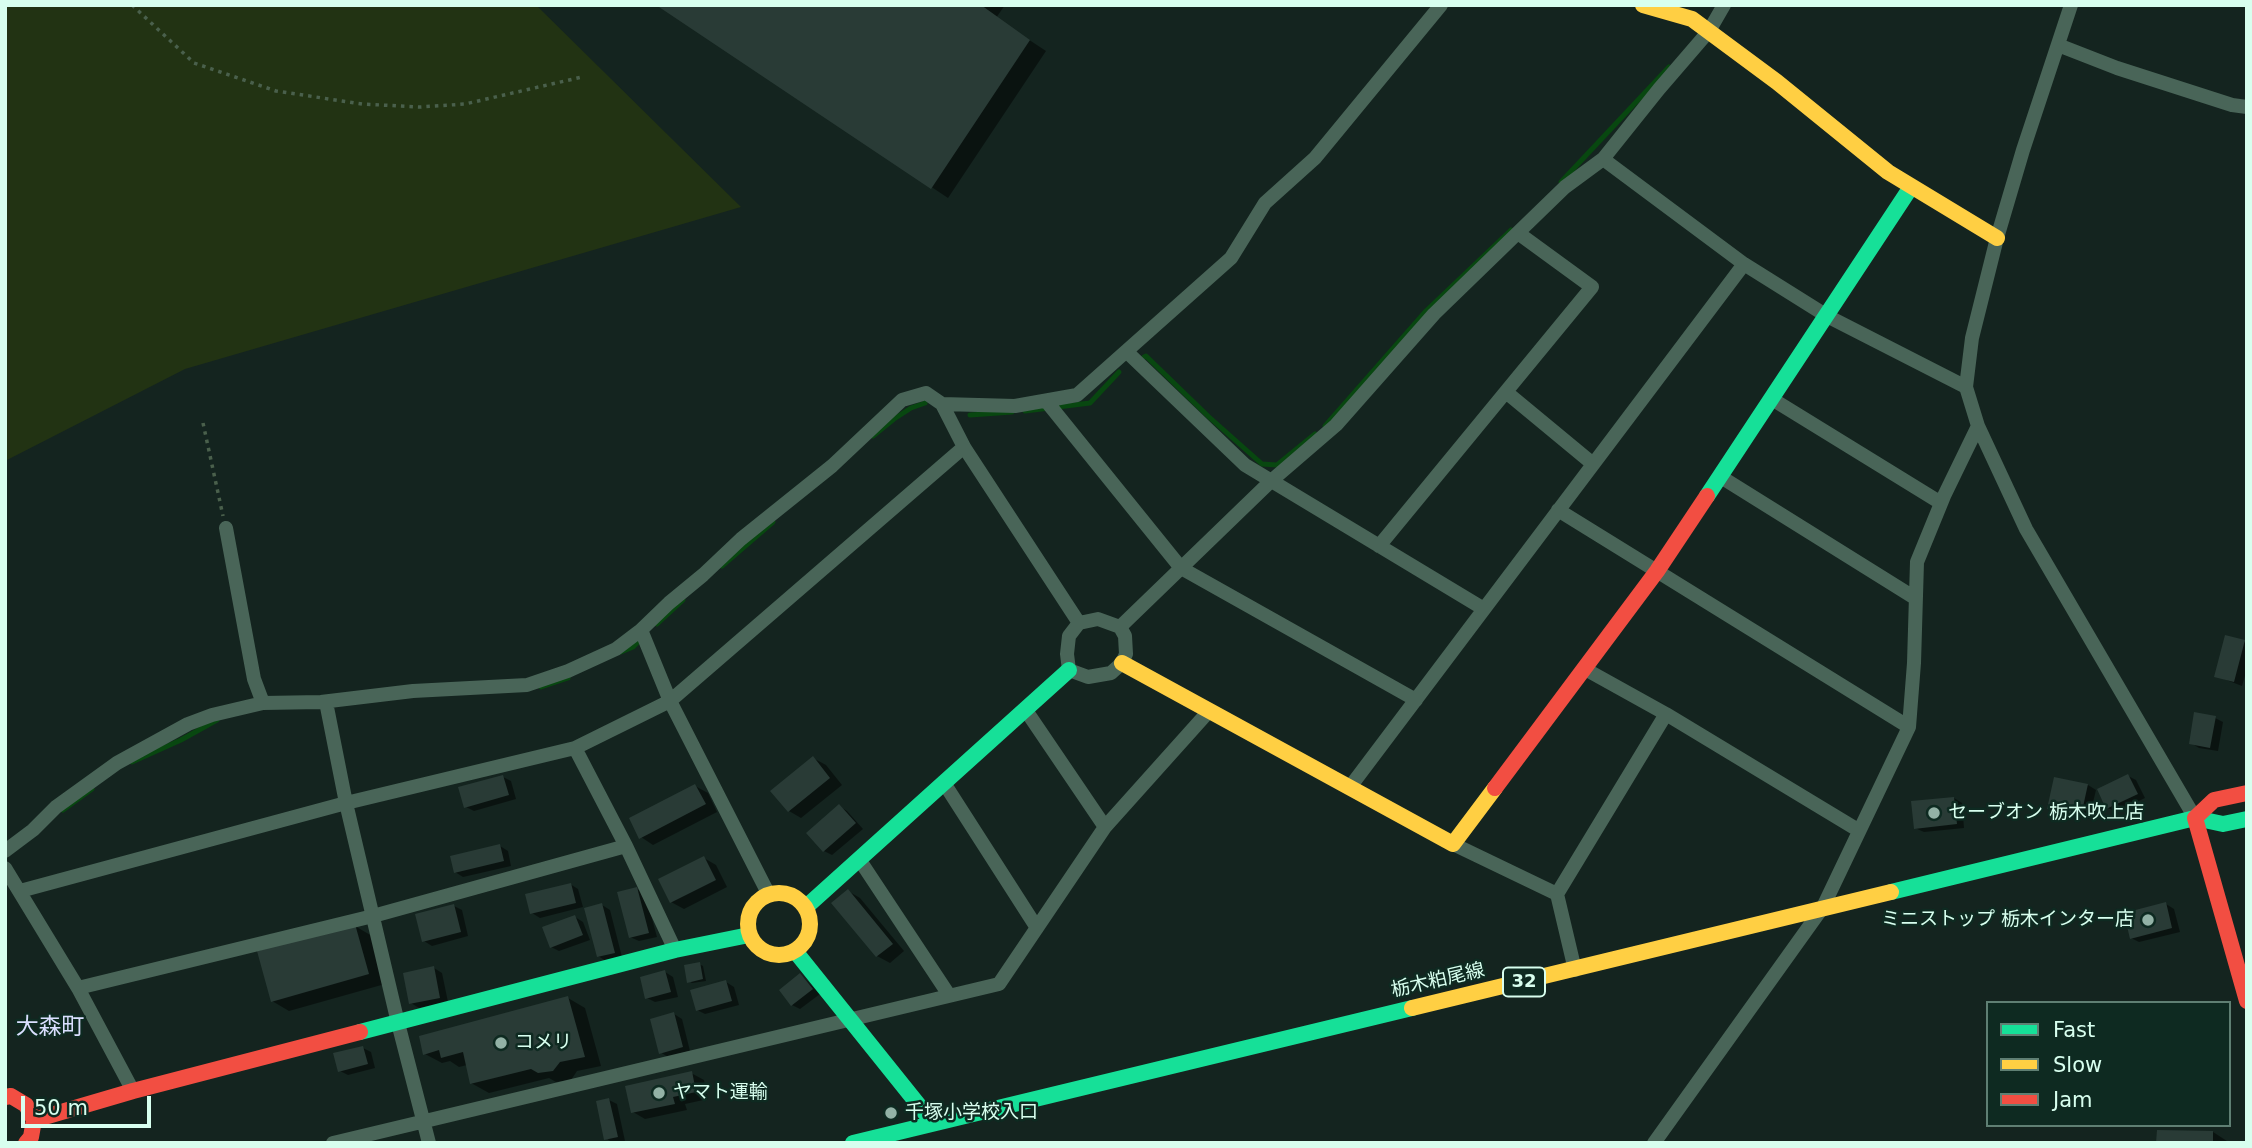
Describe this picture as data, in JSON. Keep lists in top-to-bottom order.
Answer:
{
  "streets": {
    "street": ["栃木粕尾線", "32"]
  },
  "districts": ["大森町"],
  "places": [
    "セーブオン 栃木吹上店",
    "ミニストップ 栃木インター店",
    "コメリ",
    "ヤマト運輸",
    "千塚小学校入口"
  ],
  "legend": ["Fast", "Slow", "Jam"],
  "scale_bar": "50 m"
}
